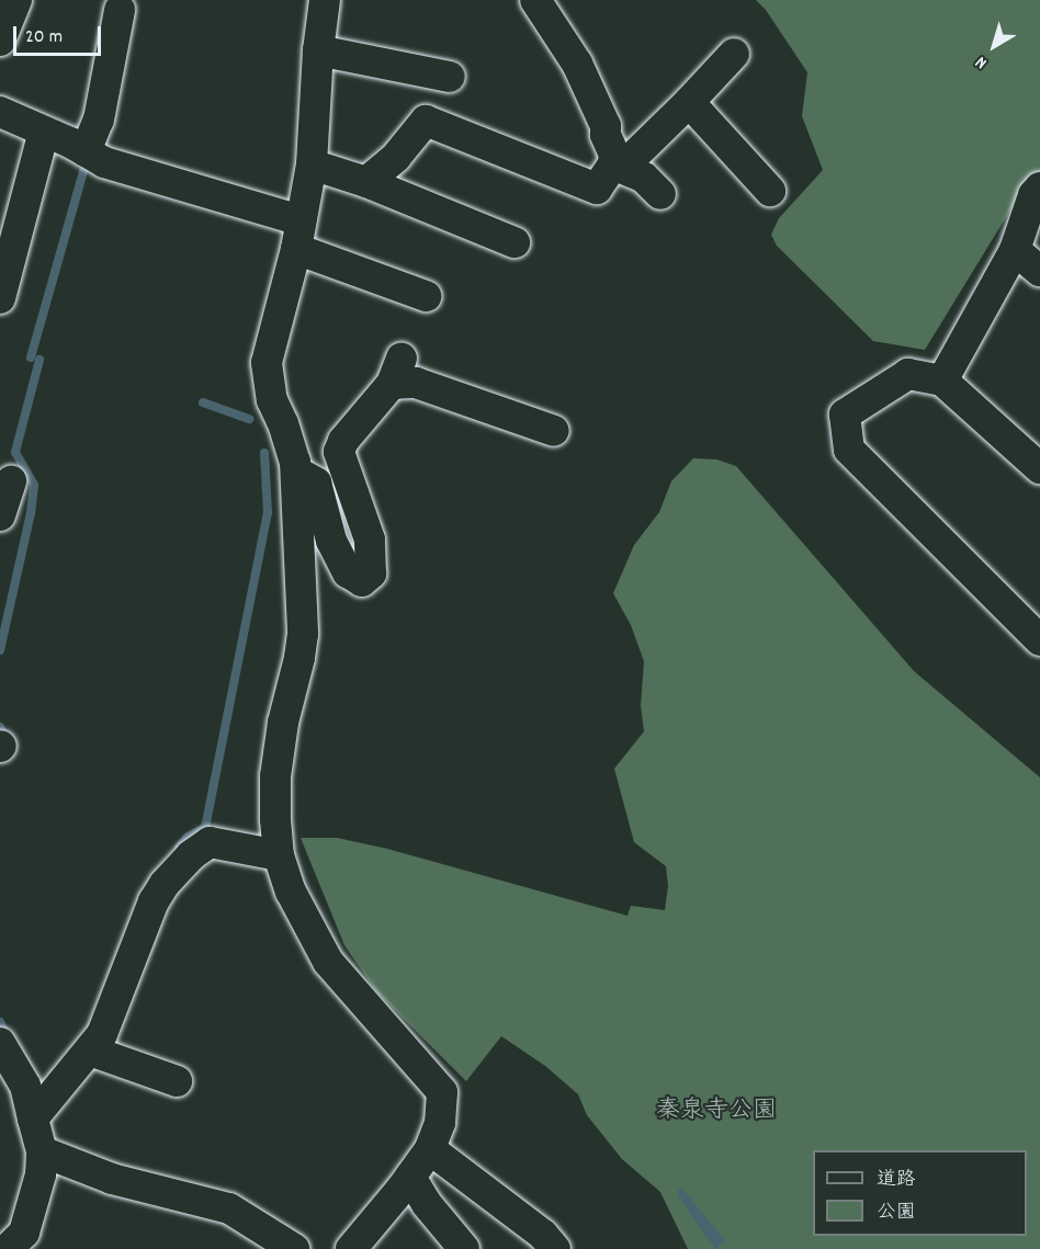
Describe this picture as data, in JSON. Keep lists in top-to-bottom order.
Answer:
{
  "parks": ["秦泉寺公園"],
  "legend": ["道路", "公園"],
  "scale_bar": "20 m",
  "north": "bottom left"
}
